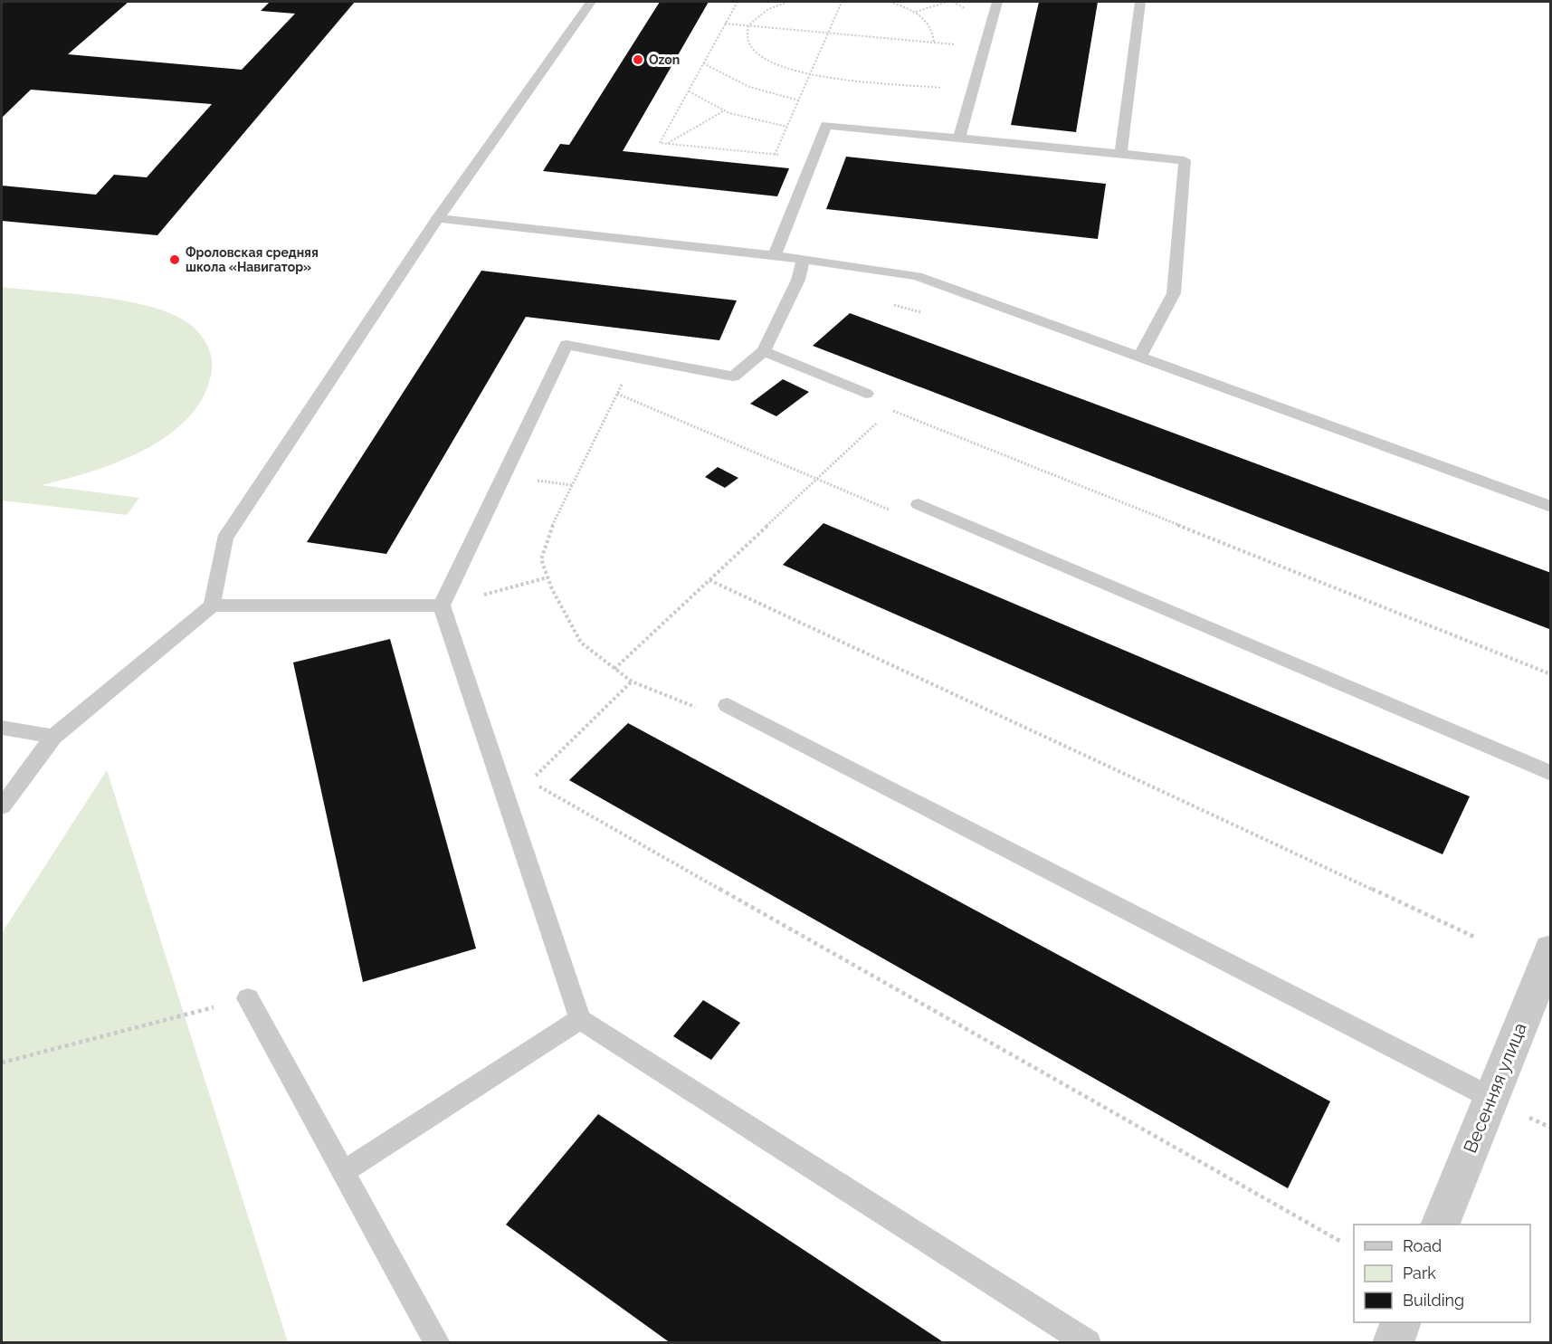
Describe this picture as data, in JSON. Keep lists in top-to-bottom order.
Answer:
{
  "streets": {
    "street": ["Весенняя улица"]
  },
  "places": ["Ozon", "Фроловская средняя школа «Навигатор»"],
  "legend": ["Road", "Park", "Building"]
}
